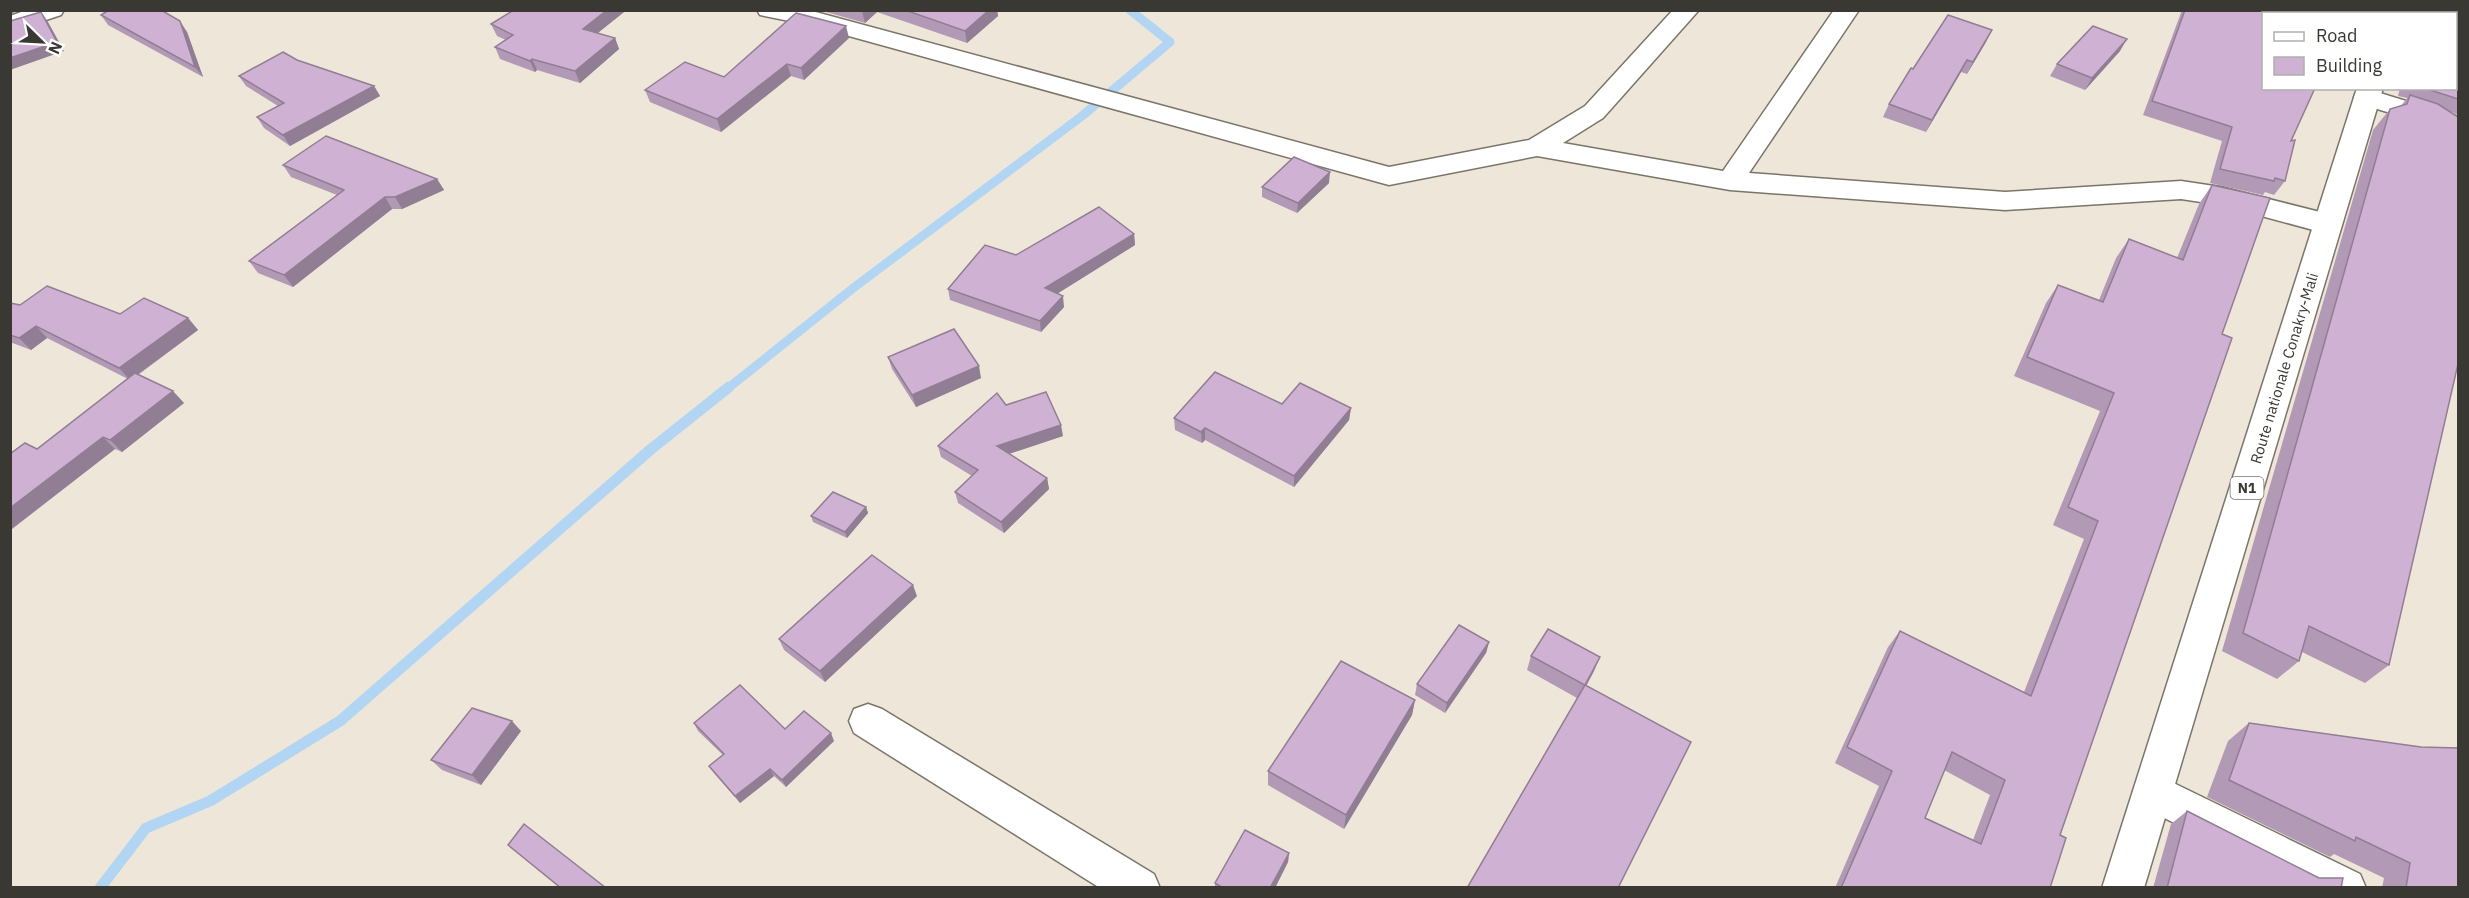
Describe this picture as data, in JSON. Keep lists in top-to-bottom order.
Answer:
{
  "streets": {
    "main road": ["Route nationale Conakry-Mali", "N1"]
  },
  "legend": ["Road", "Building"],
  "north": "bottom right"
}
